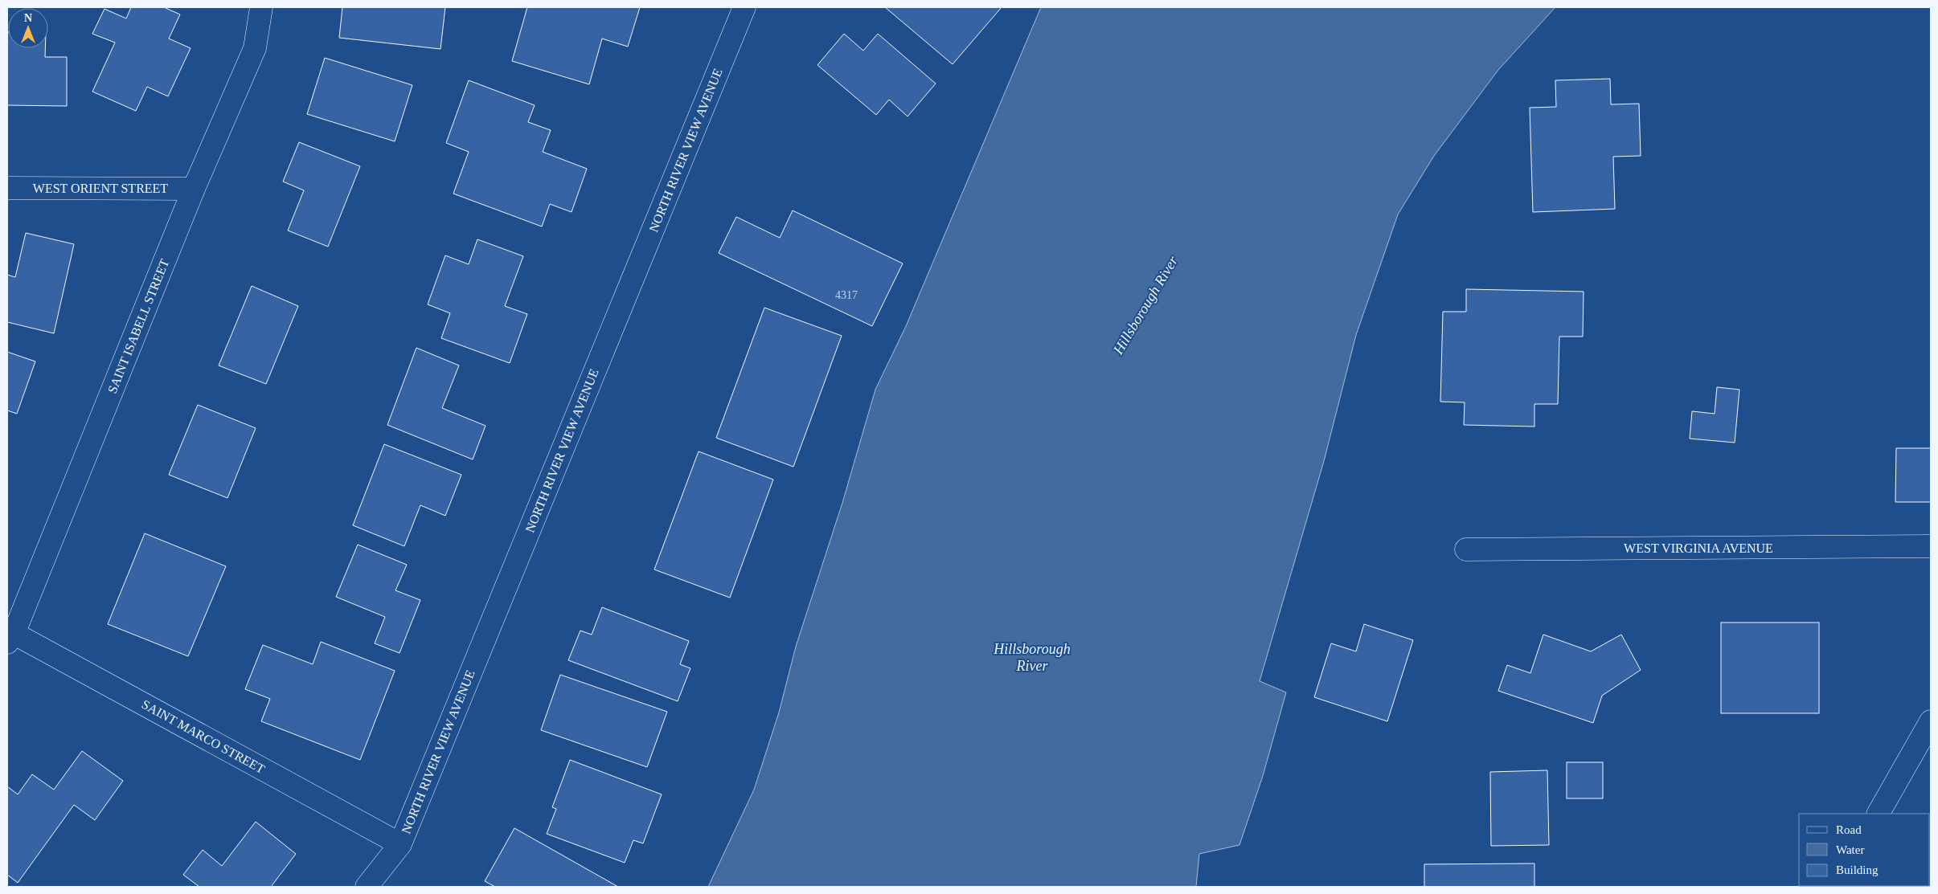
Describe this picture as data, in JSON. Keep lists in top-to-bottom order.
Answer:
{
  "streets": {
    "street": [
      "NORTH RIVER VIEW AVENUE",
      "WEST ORIENT STREET",
      "SAINT ISABELL STREET",
      "WEST VIRGINIA AVENUE",
      "SAINT MARCO STREET"
    ]
  },
  "crossings": [
    ["NORTH RIVER VIEW AVENUE", "SAINT MARCO STREET"],
    ["WEST ORIENT STREET", "SAINT ISABELL STREET"],
    ["SAINT ISABELL STREET", "SAINT MARCO STREET"]
  ],
  "water": ["Hillsborough River"],
  "house_numbers": ["4317"],
  "legend": ["Road", "Water", "Building"],
  "north": "top"
}
